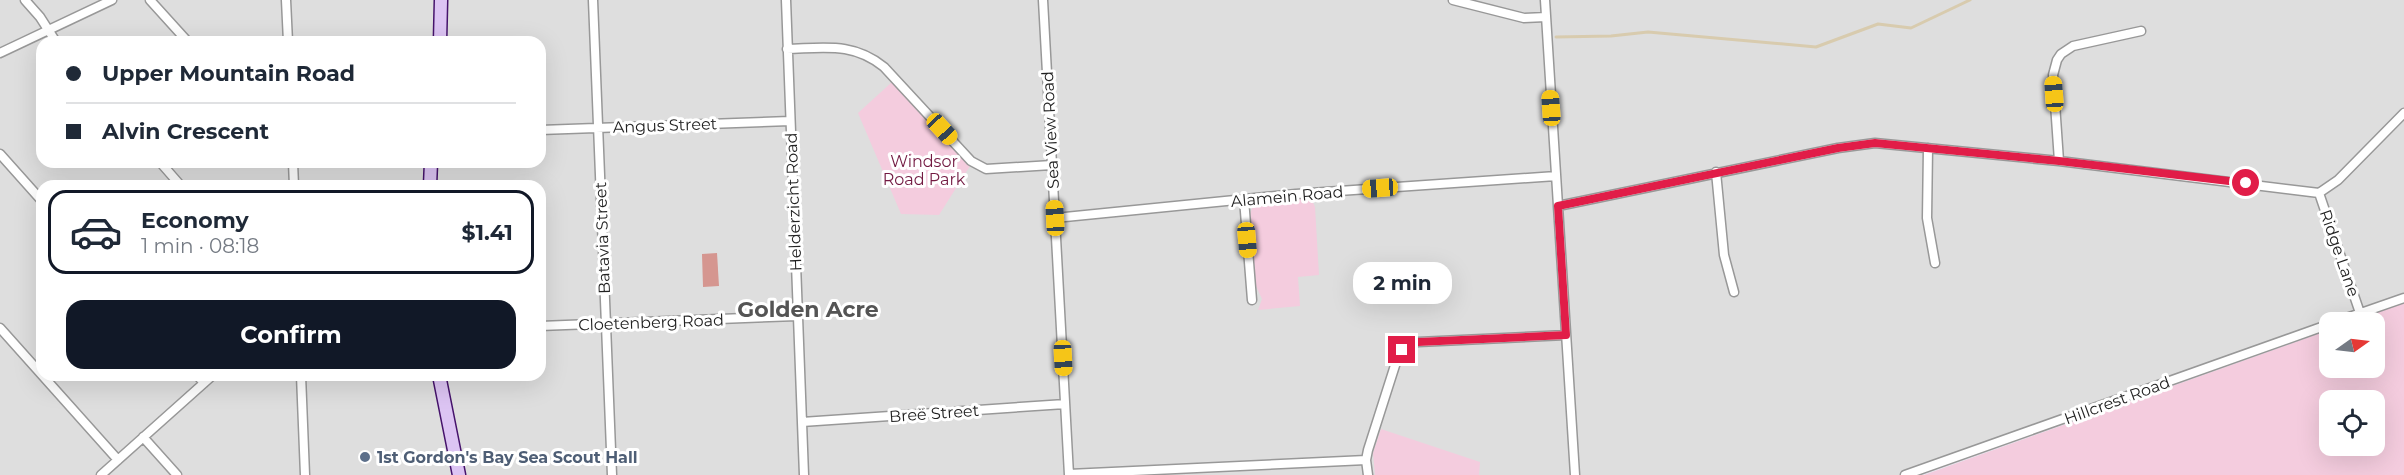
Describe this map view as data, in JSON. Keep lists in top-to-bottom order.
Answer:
{
  "streets": {
    "street": [
      "Angus Street",
      "Sea View Road",
      "Alamein Road",
      "Helderzicht Road",
      "Batavia Street",
      "Ridge Lane",
      "Cloetenberg Road",
      "Hillcrest Road",
      "Breë Street"
    ]
  },
  "crossings": [
    ["Angus Street", "Helderzicht Road"],
    ["Angus Street", "Batavia Street"],
    ["Sea View Road", "Alamein Road"],
    ["Sea View Road", "Breë Street"],
    ["Helderzicht Road", "Cloetenberg Road"],
    ["Helderzicht Road", "Breë Street"],
    ["Batavia Street", "Cloetenberg Road"]
  ],
  "districts": ["Golden Acre"],
  "parks": ["Windsor Road Park"],
  "places": ["1st Gordon's Bay Sea Scout Hall"],
  "north": "right",
  "page": {
    "banner": ["Upper Mountain Road", "Alvin Crescent"],
    "list": [
      {
        "name": "Economy",
        "note": "1 min · 08:18",
        "value": "$1.41"
      }
    ],
    "bubble": "2 min",
    "buttons": "Confirm"
  }
}
